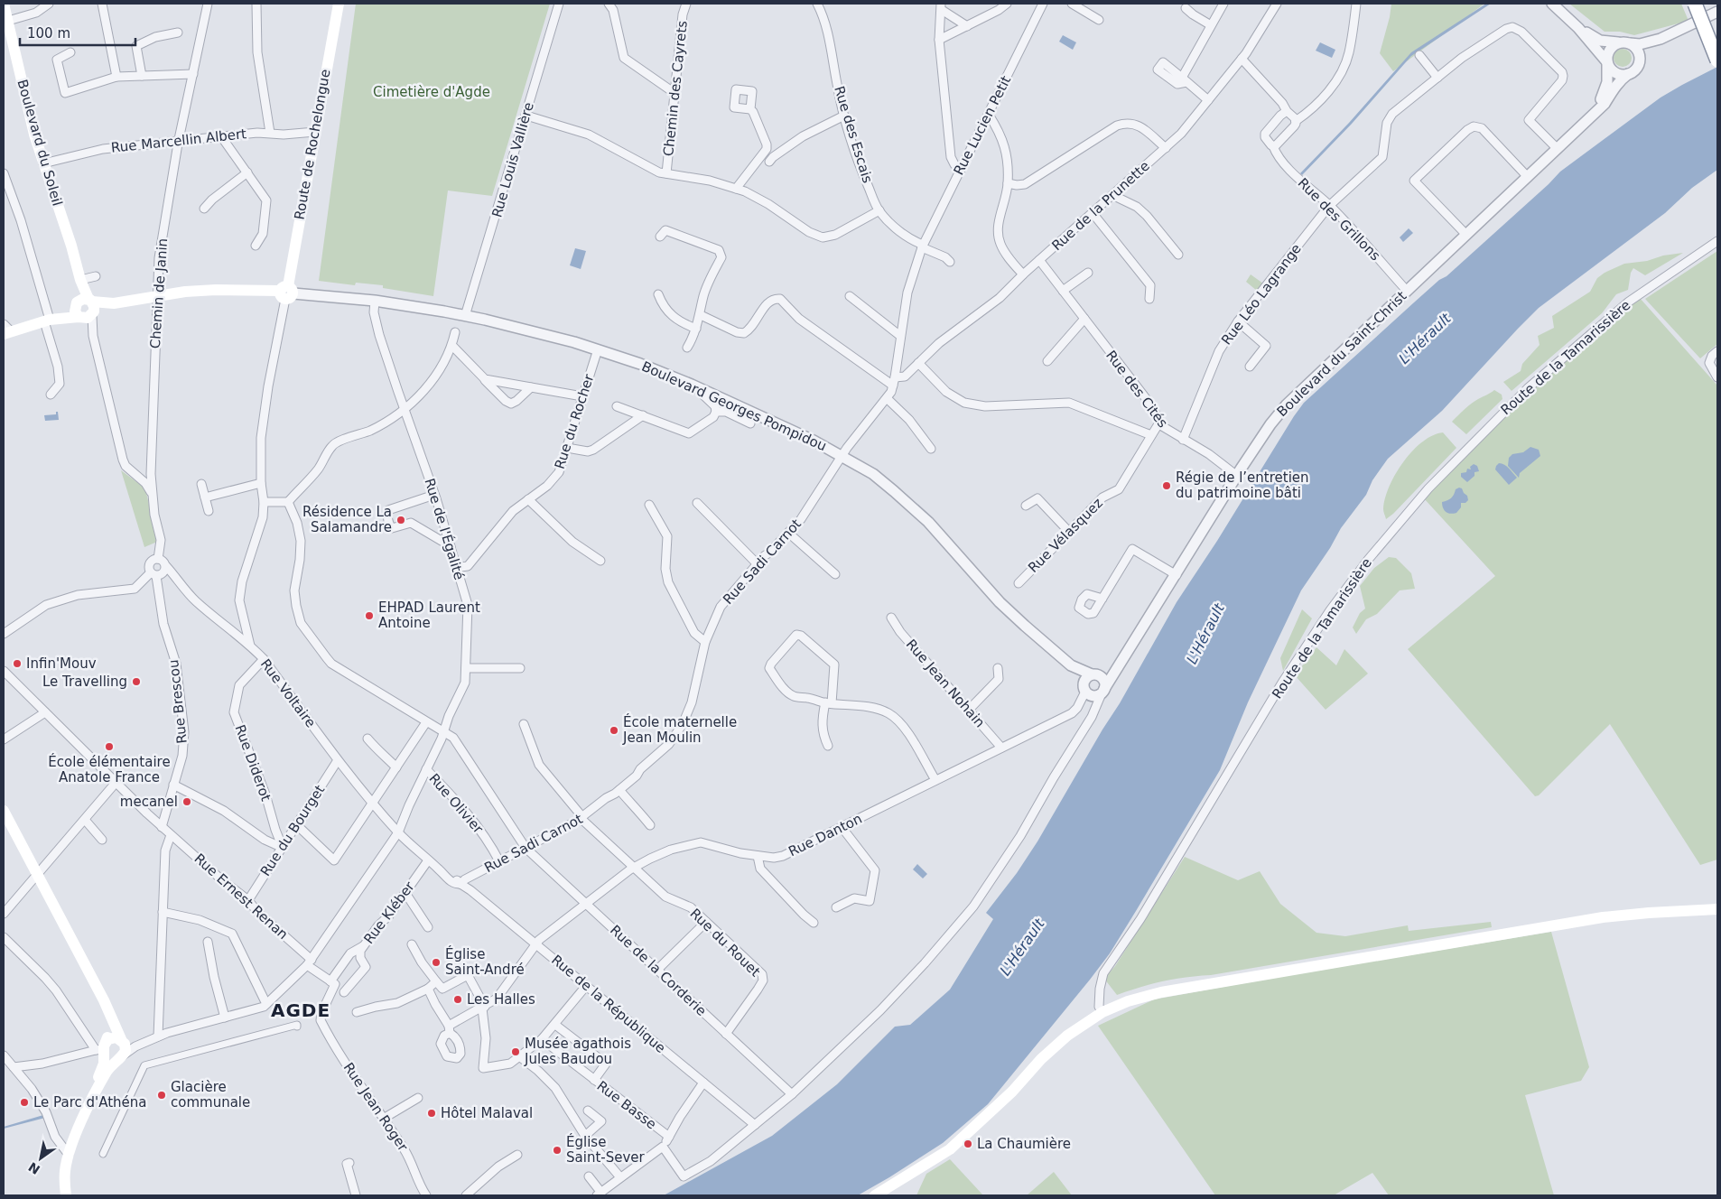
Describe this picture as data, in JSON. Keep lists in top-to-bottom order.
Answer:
{
  "streets": {
    "main road": ["Boulevard du Soleil", "Route de Rochelongue", "Boulevard Georges Pompidou"],
    "street": [
      "Chemin des Cayrets",
      "Rue Lucien Petit",
      "Rue des Escais",
      "Rue Marcellin Albert",
      "Rue Louis Vallière",
      "Rue de la Prunette",
      "Rue des Grillons",
      "Chemin de Janin",
      "Rue Léo Lagrange",
      "Boulevard du Saint-Christ",
      "Route de la Tamarissière",
      "Rue des Cités",
      "Rue du Rocher",
      "Rue de l'Égalité",
      "Rue Vélasquez",
      "Rue Sadi Carnot",
      "Rue Jean Nohain",
      "Rue Voltaire",
      "Rue Brescou",
      "Rue Diderot",
      "Rue Olivier",
      "Rue du Bourget",
      "Rue Danton",
      "Rue Ernest Renan",
      "Rue Kléber",
      "Rue du Rouet",
      "Rue de la Corderie",
      "Rue de la République",
      "Rue Basse",
      "Rue Jean Roger"
    ]
  },
  "crossings": [
    ["Rue Lucien Petit", "Rue des Escais"],
    ["Rue Lucien Petit", "Rue de la Prunette"],
    ["Rue Lucien Petit", "Rue Sadi Carnot"],
    ["Rue Marcellin Albert", "Boulevard du Soleil"],
    ["Rue Marcellin Albert", "Route de Rochelongue"],
    ["Rue Marcellin Albert", "Chemin de Janin"],
    ["Boulevard du Soleil", "Chemin de Janin"],
    ["Boulevard du Soleil", "Boulevard Georges Pompidou"],
    ["Route de Rochelongue", "Boulevard Georges Pompidou"],
    ["Route de Rochelongue", "Rue Voltaire"],
    ["Rue Louis Vallière", "Boulevard Georges Pompidou"],
    ["Rue de la Prunette", "Rue des Cités"],
    ["Rue de la Prunette", "Rue Sadi Carnot"],
    ["Rue des Grillons", "Rue Léo Lagrange"],
    ["Rue des Grillons", "Boulevard du Saint-Christ"],
    ["Chemin de Janin", "Boulevard Georges Pompidou"],
    ["Chemin de Janin", "Rue Voltaire"],
    ["Chemin de Janin", "Rue Brescou"],
    ["Rue Léo Lagrange", "Boulevard du Saint-Christ"],
    ["Rue Léo Lagrange", "Rue des Cités"],
    ["Boulevard du Saint-Christ", "Rue des Cités"],
    ["Boulevard du Saint-Christ", "Boulevard Georges Pompidou"],
    ["Boulevard du Saint-Christ", "Rue Danton"],
    ["Rue des Cités", "Rue Vélasquez"],
    ["Boulevard Georges Pompidou", "Rue du Rocher"],
    ["Boulevard Georges Pompidou", "Rue de l'Égalité"],
    ["Boulevard Georges Pompidou", "Rue Sadi Carnot"],
    ["Boulevard Georges Pompidou", "Rue Danton"],
    ["Rue du Rocher", "Rue de l'Égalité"],
    ["Rue de l'Égalité", "Rue Voltaire"],
    ["Rue de l'Égalité", "Rue Olivier"],
    ["Rue de l'Égalité", "Rue Ernest Renan"],
    ["Rue de l'Égalité", "Rue de la Corderie"],
    ["Rue de l'Égalité", "Rue de la République"],
    ["Rue Sadi Carnot", "Rue Olivier"],
    ["Rue Sadi Carnot", "Rue du Rouet"],
    ["Rue Sadi Carnot", "Rue de la Corderie"],
    ["Rue Sadi Carnot", "Rue de la République"],
    ["Rue Jean Nohain", "Rue Danton"],
    ["Rue Voltaire", "Rue Brescou"],
    ["Rue Voltaire", "Rue Diderot"],
    ["Rue Voltaire", "Rue du Bourget"],
    ["Rue Voltaire", "Rue de la République"],
    ["Rue Brescou", "Rue Ernest Renan"],
    ["Rue Diderot", "Rue du Bourget"],
    ["Rue du Bourget", "Rue Ernest Renan"],
    ["Rue Danton", "Rue du Rouet"],
    ["Rue Danton", "Rue de la Corderie"],
    ["Rue Danton", "Rue de la République"],
    ["Rue Ernest Renan", "Rue Jean Roger"],
    ["Rue Kléber", "Rue de la République"],
    ["Rue du Rouet", "Rue de la Corderie"]
  ],
  "districts": ["AGDE"],
  "water": ["L'Hérault"],
  "parks": ["Cimetière d'Agde"],
  "places": [
    "Régie de l’entretien du patrimoine bâti",
    "Résidence La Salamandre",
    "EHPAD Laurent Antoine",
    "Infin'Mouv",
    "Le Travelling",
    "École maternelle Jean Moulin",
    "École élémentaire Anatole France",
    "mecanel",
    "Église Saint-André",
    "Les Halles",
    "Musée agathois Jules Baudou",
    "Glacière communale",
    "Le Parc d'Athéna",
    "Hôtel Malaval",
    "La Chaumière",
    "Église Saint-Sever"
  ],
  "scale_bar": "100 m",
  "north": "bottom left"
}
